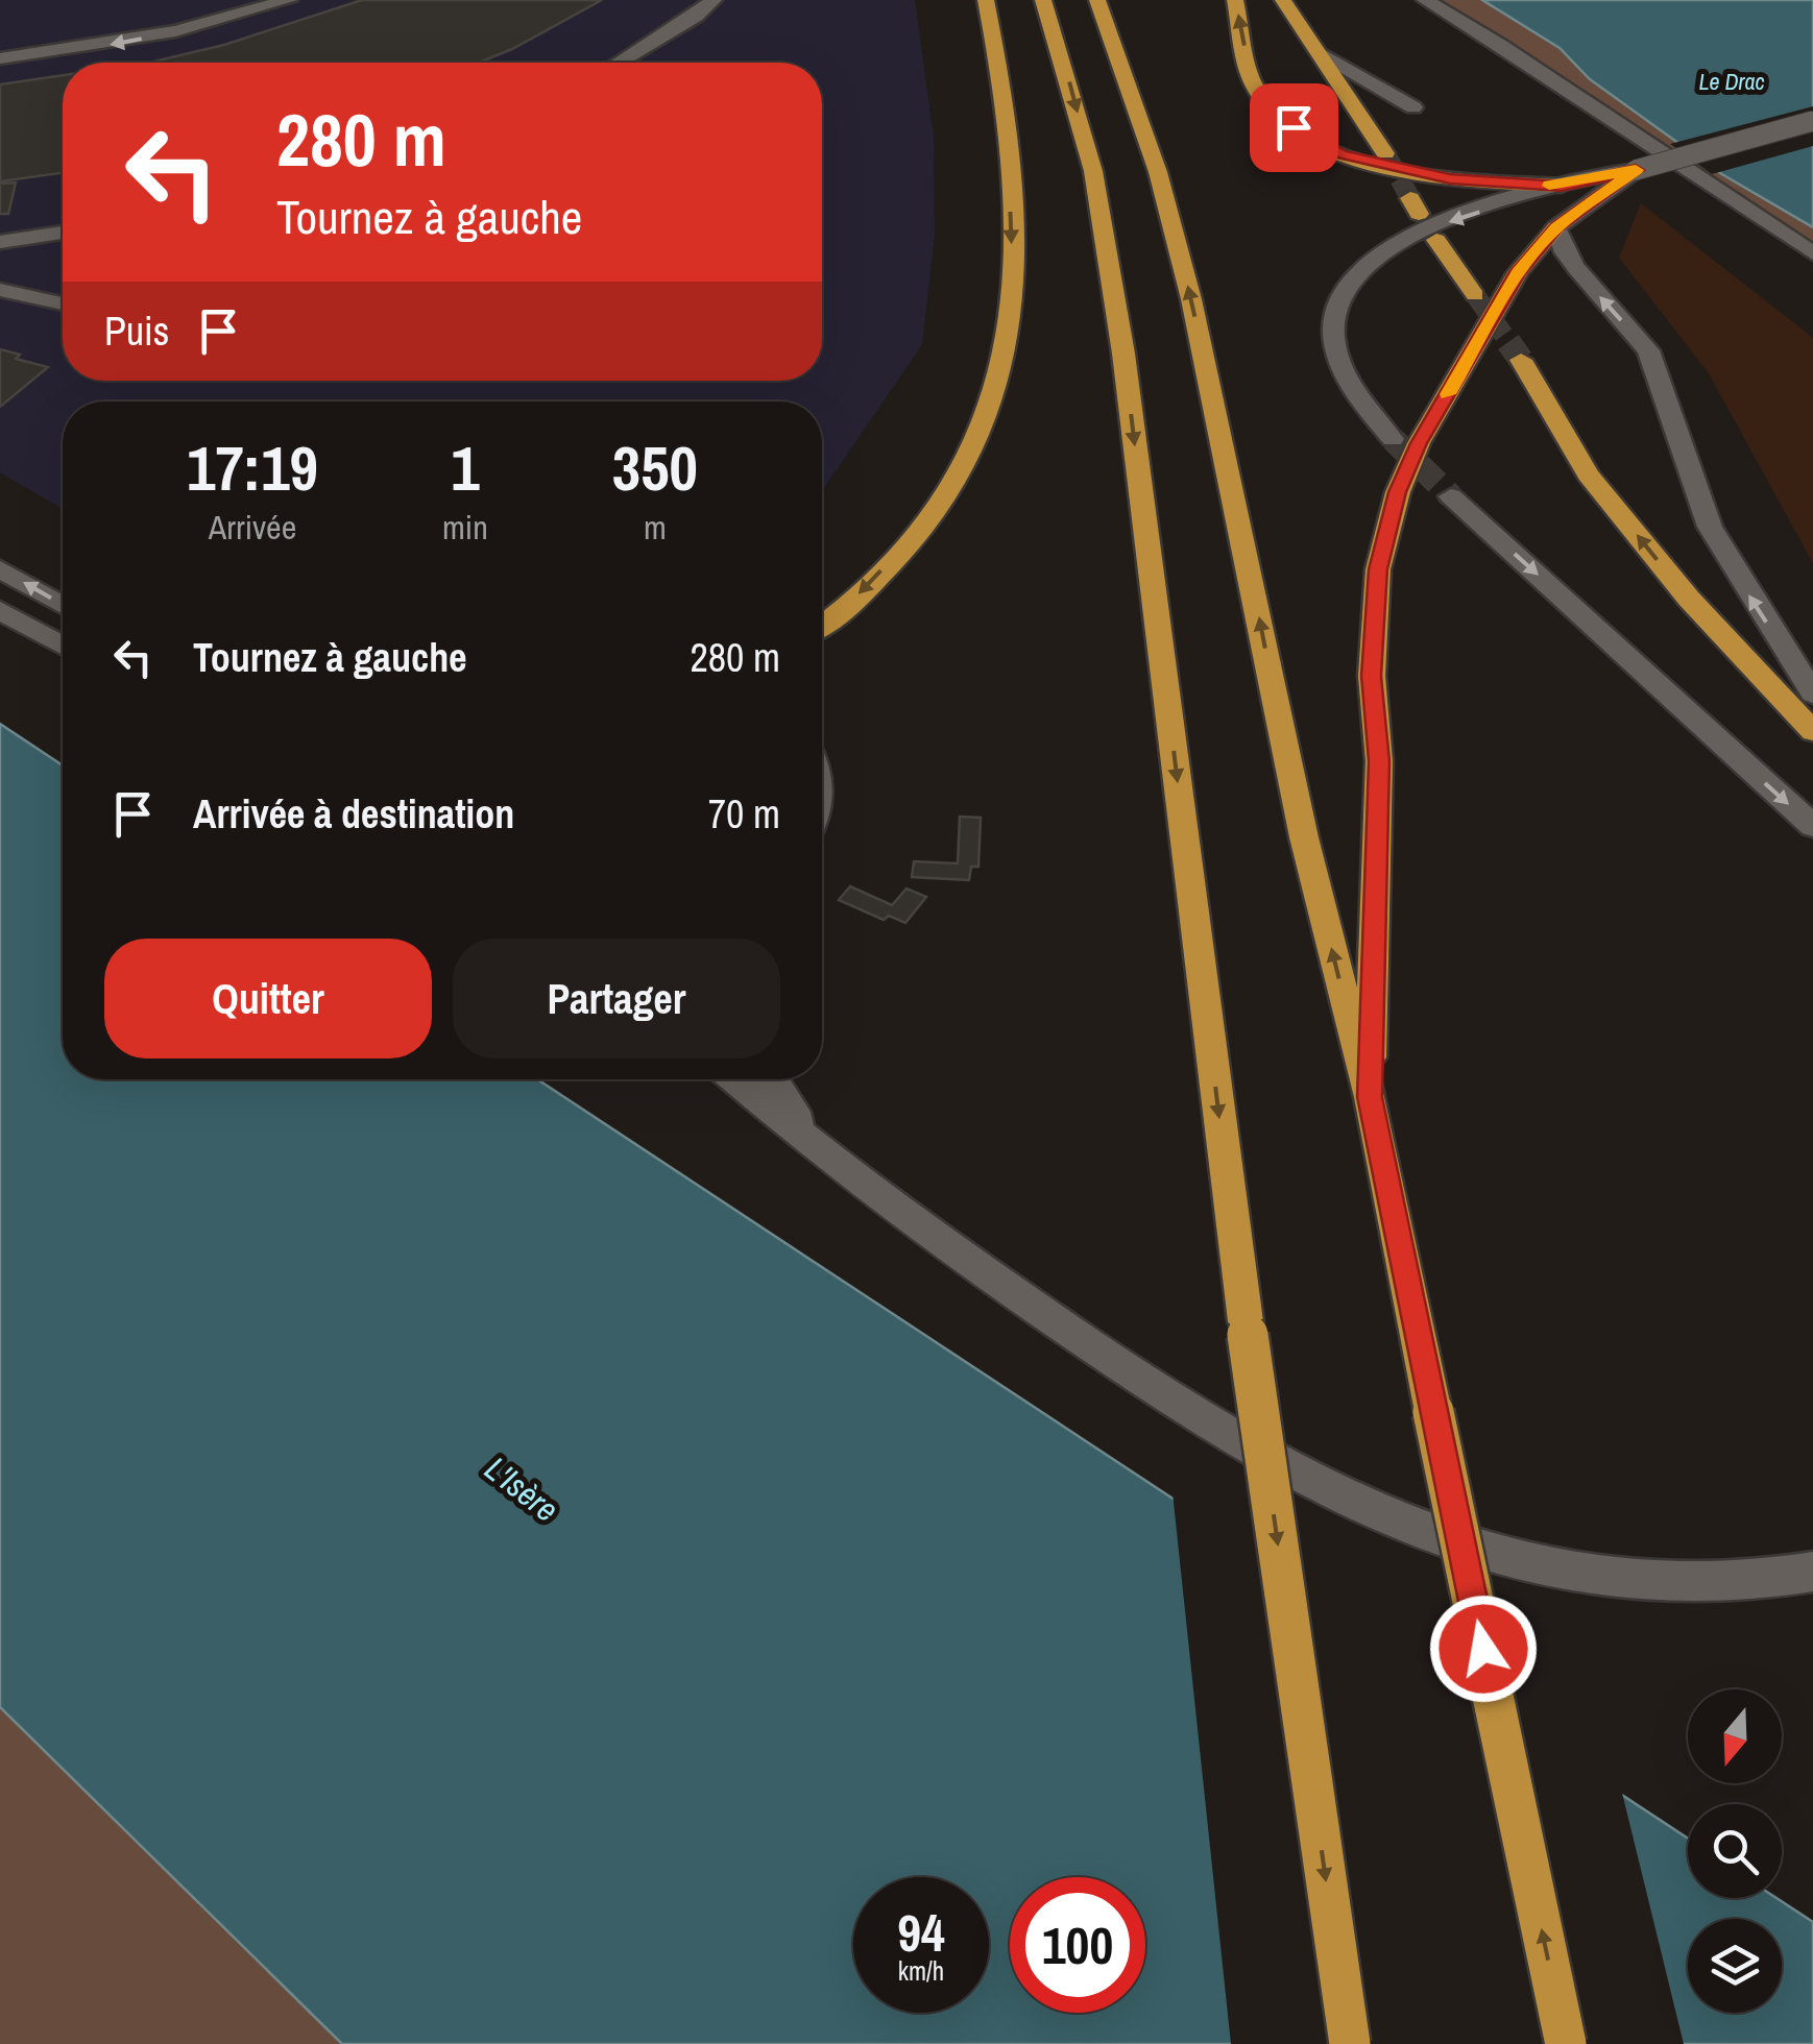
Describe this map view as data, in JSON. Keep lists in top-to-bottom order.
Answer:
{
  "water": ["Le Drac", "L'Isère"],
  "north": "bottom",
  "page": {
    "turn": ["280 m", "Tournez à gauche"],
    "then": "Puis",
    "eta": [
      "17:19",
      "Arrivée",
      "1",
      "min",
      "350",
      "m"
    ],
    "list": [
      {
        "name": "Tournez à gauche",
        "value": "280 m"
      },
      {
        "name": "Arrivée à destination",
        "value": "70 m"
      }
    ],
    "buttons": ["Quitter", "Partager"],
    "speed": "94 km/h",
    "limit": "100"
  }
}
